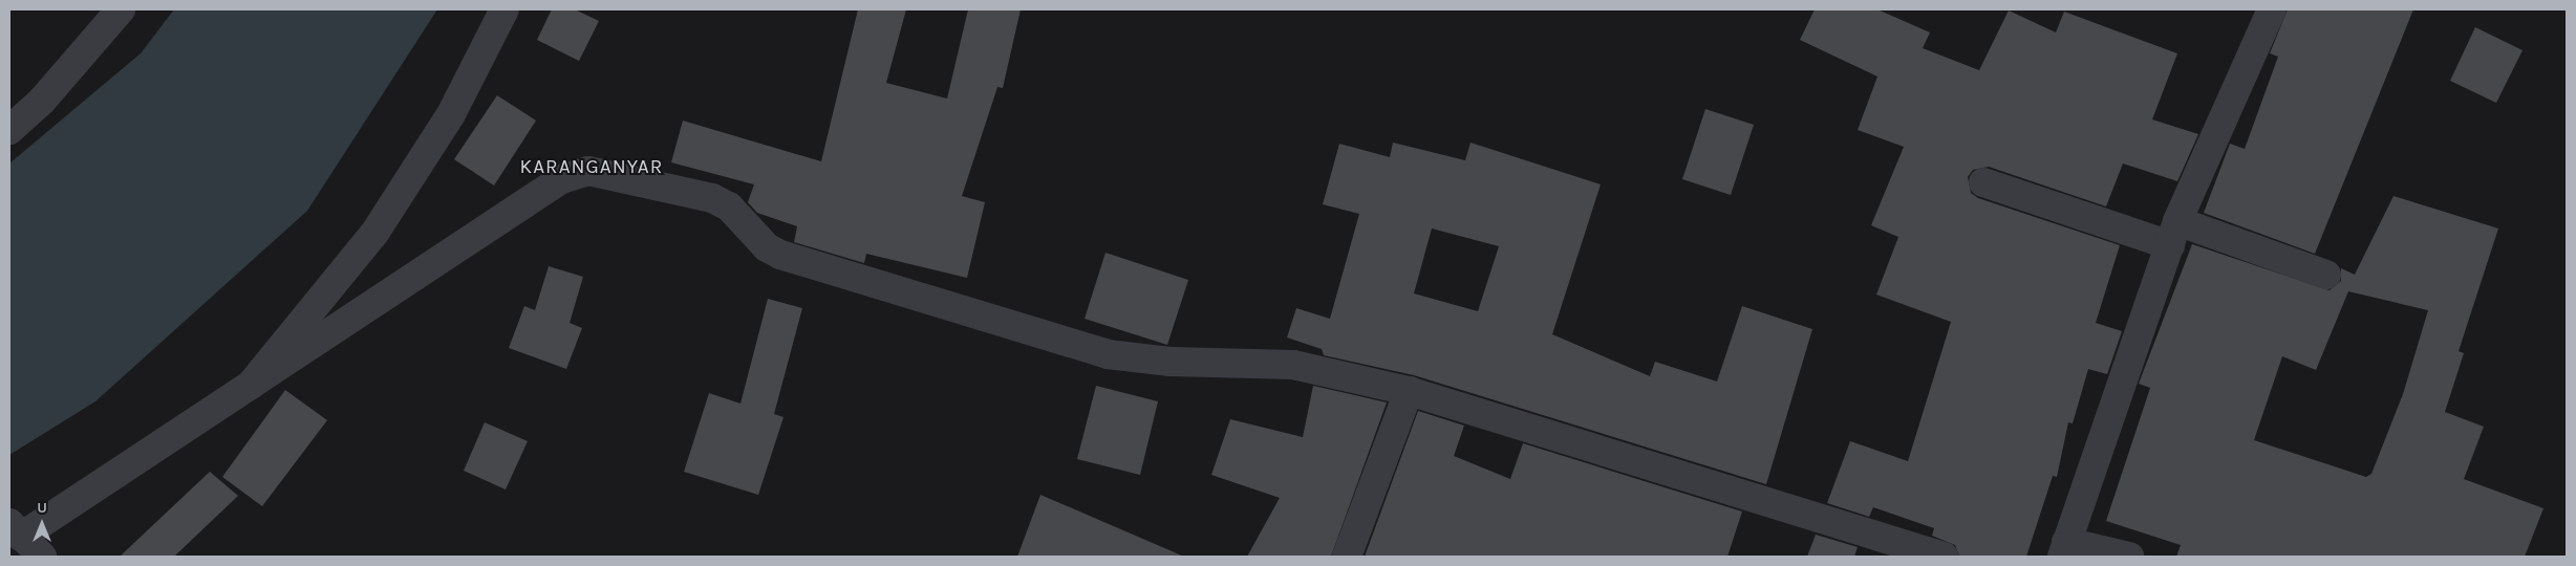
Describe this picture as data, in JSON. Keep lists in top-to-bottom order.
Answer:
{
  "districts": ["KARANGANYAR"],
  "north": "top"
}
